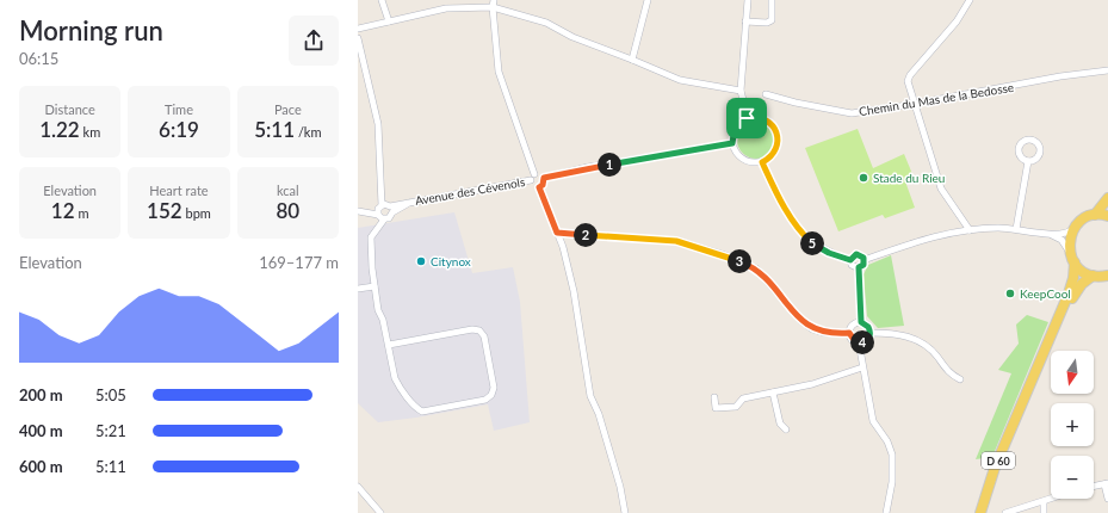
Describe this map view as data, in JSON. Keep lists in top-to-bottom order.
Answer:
{
  "streets": {
    "main road": ["D 60"],
    "street": ["Chemin du Mas de la Bedosse", "Avenue des Cévenols"]
  },
  "places": ["Stade du Rieu", "Citynox", "KeepCool"],
  "north": "bottom",
  "page": {
    "heading": ["Morning run", "06:15"],
    "stats": [
      ["Distance", "1.22 km"],
      ["Time", "6:19"],
      ["Pace", "5:11 /km"],
      ["Elevation", "12 m"],
      ["Heart rate", "152 bpm"],
      ["kcal", "80"]
    ],
    "pins": [
      "1",
      "2",
      "5",
      "3",
      "4"
    ],
    "chart": ["Elevation", "169–177 m"],
    "map_buttons": ["+", "−"],
    "list": [
      {
        "name": "200 m",
        "note": "5:05"
      },
      {
        "name": "400 m",
        "note": "5:21"
      },
      {
        "name": "600 m",
        "note": "5:11"
      }
    ]
  }
}
